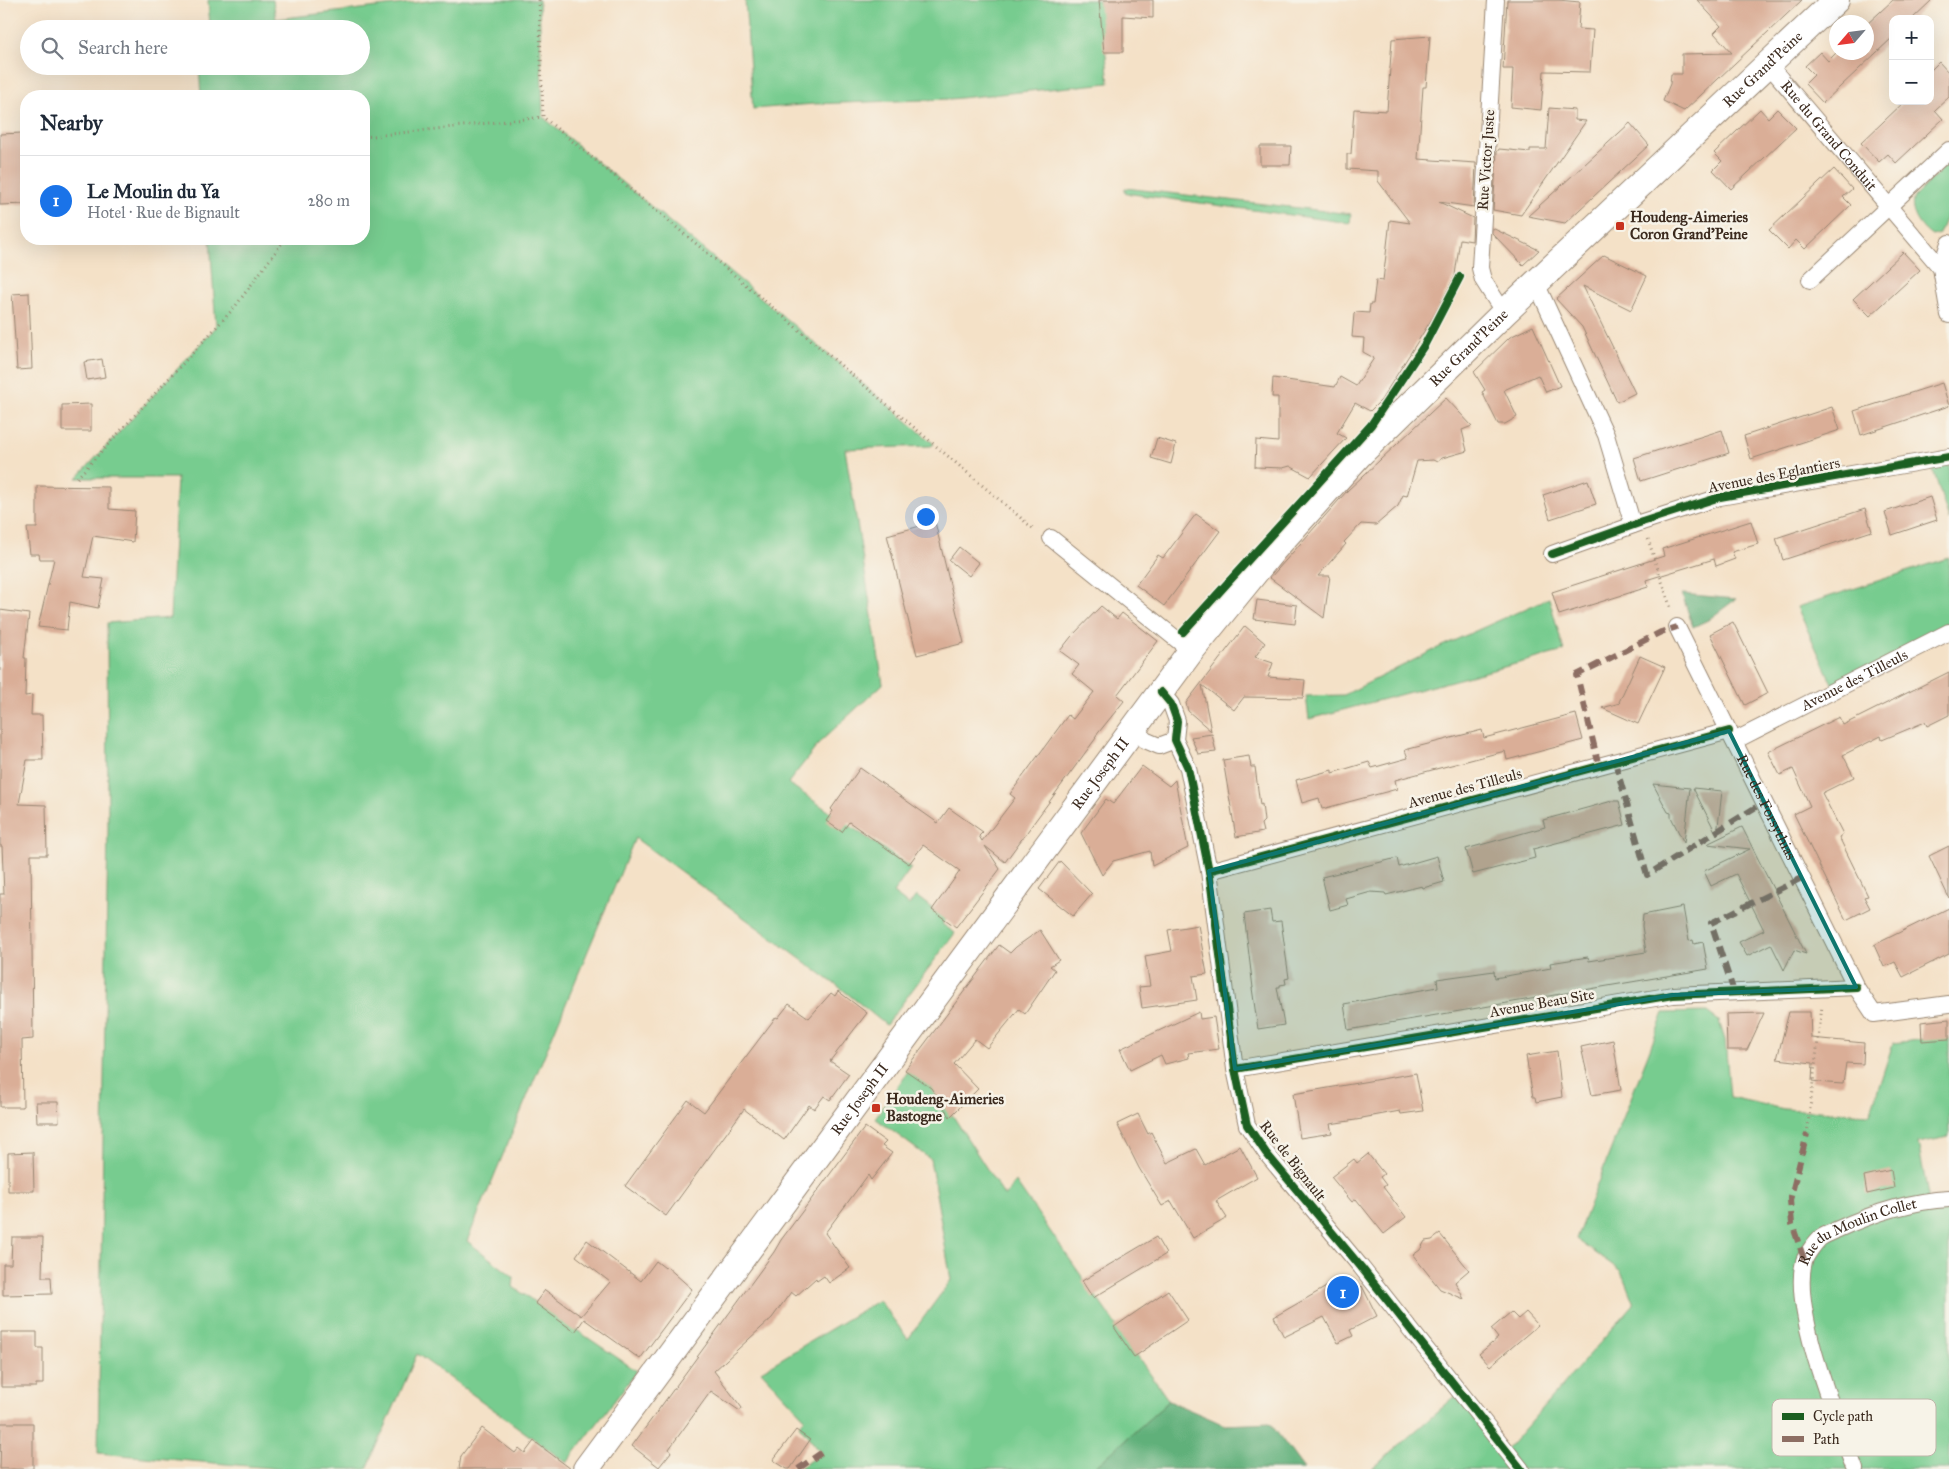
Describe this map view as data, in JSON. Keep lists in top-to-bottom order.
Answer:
{
  "streets": {
    "main road": ["Rue Grand'Peine", "Rue Joseph II"],
    "street": [
      "Rue du Grand Conduit",
      "Rue Victor Juste",
      "Avenue des Eglantiers",
      "Avenue des Tilleuls",
      "Rue des Forsythias",
      "Avenue Beau Site",
      "Rue de Bignault",
      "Rue du Moulin Collet"
    ]
  },
  "crossings": [
    ["Rue Grand'Peine", "Rue du Grand Conduit"],
    ["Rue Grand'Peine", "Rue Victor Juste"],
    ["Rue Grand'Peine", "Rue Joseph II"],
    ["Rue Grand'Peine", "Rue de Bignault"],
    ["Avenue des Tilleuls", "Rue des Forsythias"],
    ["Avenue des Tilleuls", "Rue de Bignault"],
    ["Rue des Forsythias", "Avenue Beau Site"],
    ["Avenue Beau Site", "Rue de Bignault"]
  ],
  "places": {
    "transit": ["Houdeng-Aimeries Coron Grand'Peine", "Houdeng-Aimeries Bastogne"]
  },
  "legend": ["Cycle path", "Path"],
  "north": "bottom left",
  "page": {
    "map_buttons": ["+", "−"],
    "search": "Search here",
    "heading": "Nearby",
    "list": [
      {
        "mark": "1",
        "name": "Le Moulin du Ya",
        "note": "Hotel · Rue de Bignault",
        "value": "280 m"
      }
    ],
    "pins": "1"
  }
}
